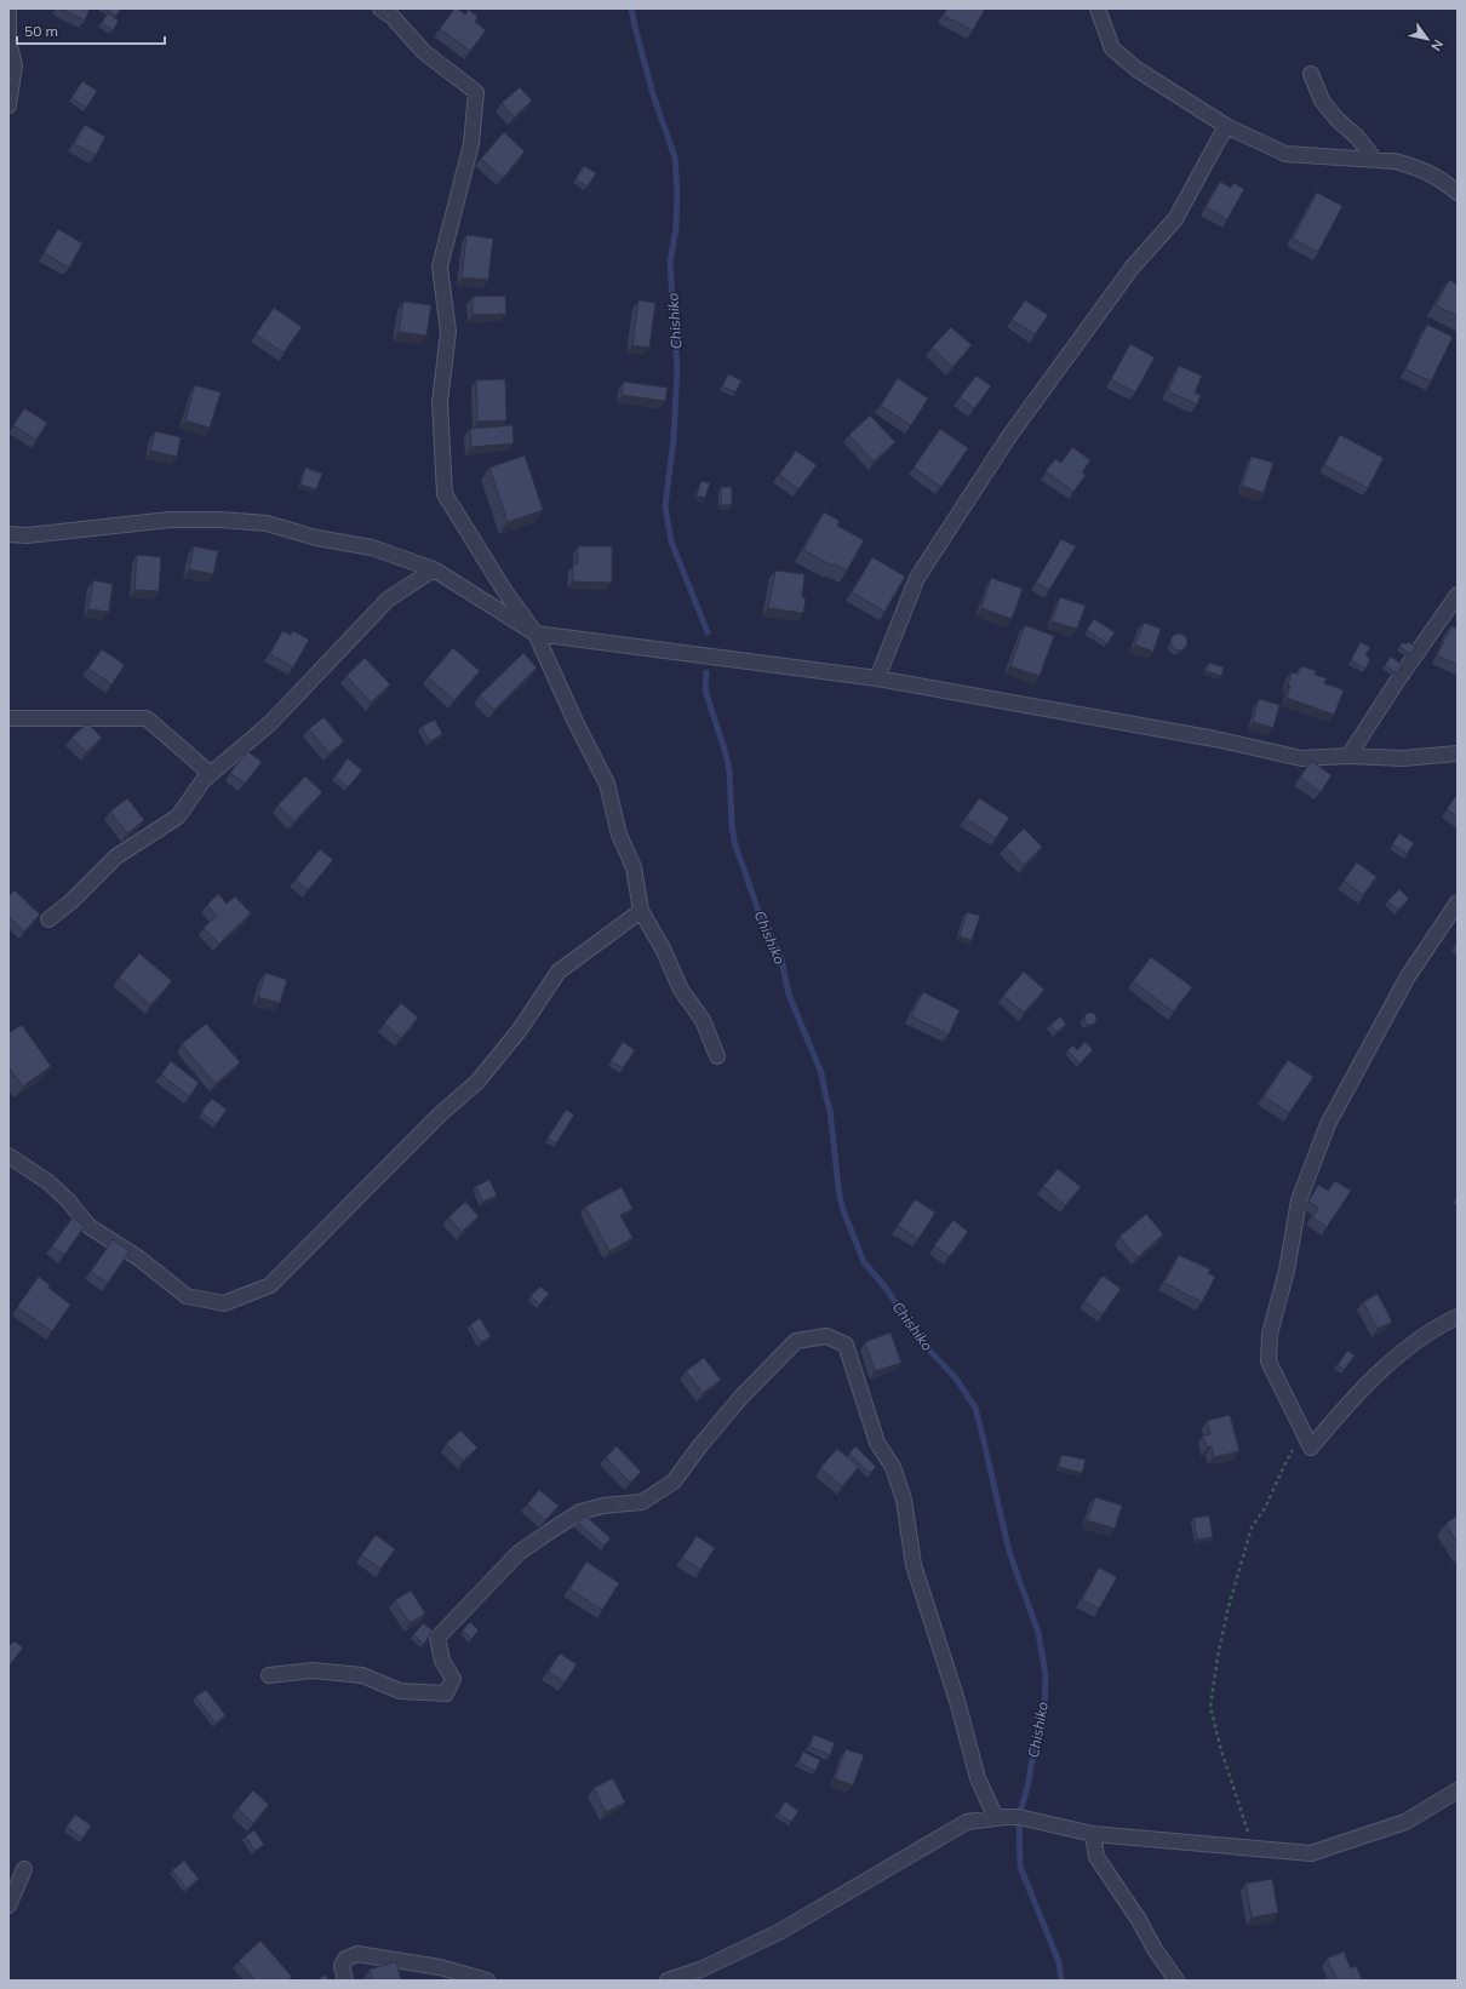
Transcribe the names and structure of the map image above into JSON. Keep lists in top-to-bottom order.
{
  "water": ["Chishiko"],
  "scale_bar": "50 m",
  "north": "bottom right"
}
